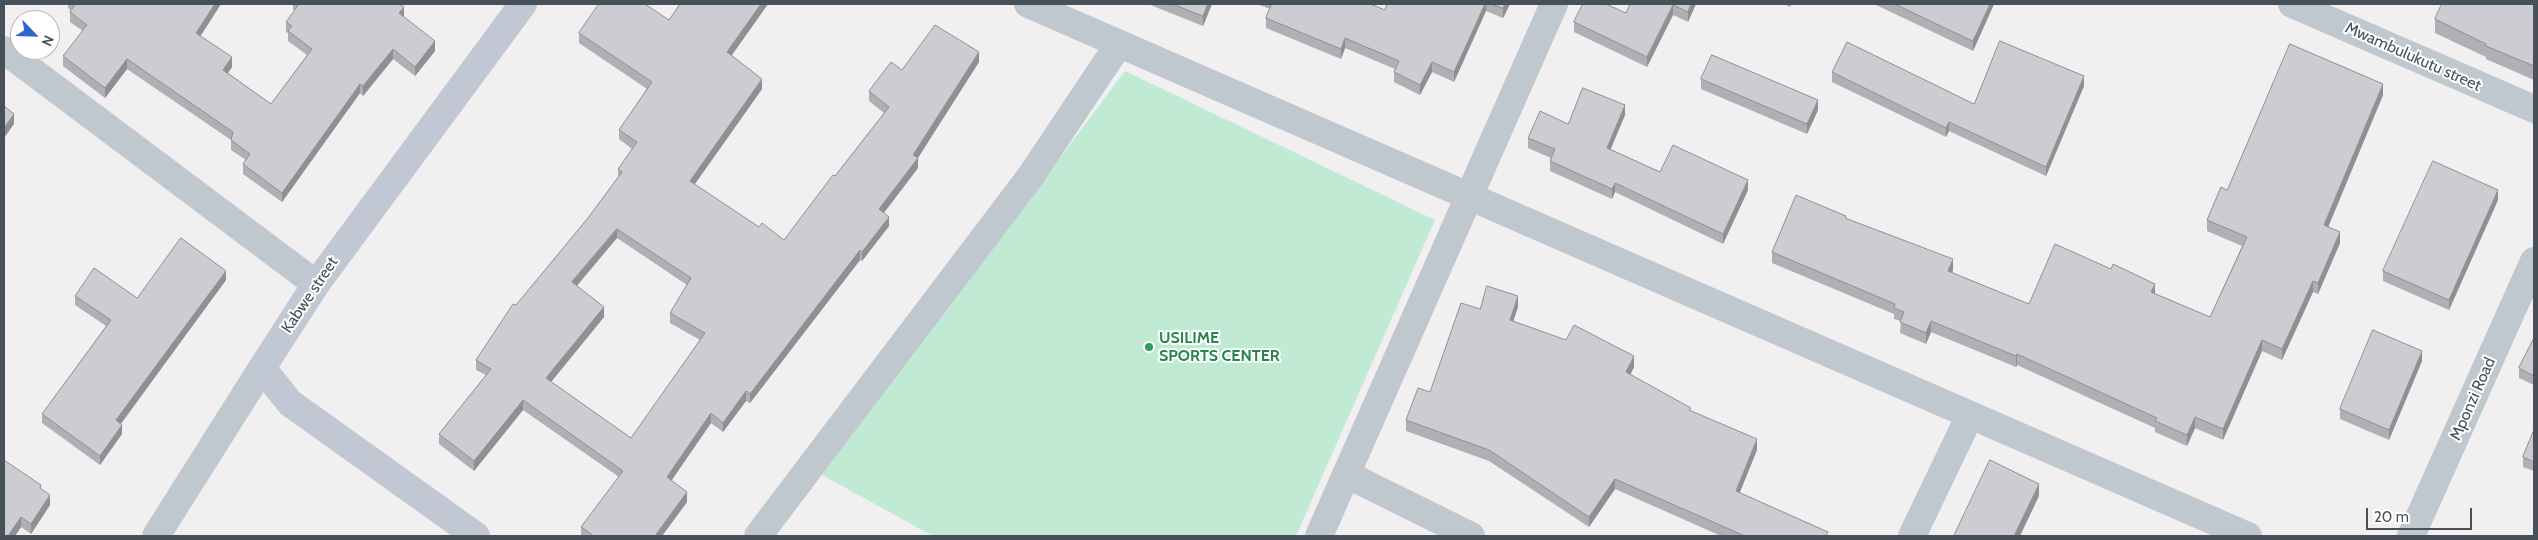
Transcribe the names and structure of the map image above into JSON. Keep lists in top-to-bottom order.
{
  "streets": {
    "main road": ["Kabwe street"],
    "street": ["Mwambulukutu street", "Mponzi Road"]
  },
  "places": ["USILIME SPORTS CENTER"],
  "scale_bar": "20 m",
  "north": "bottom right"
}
